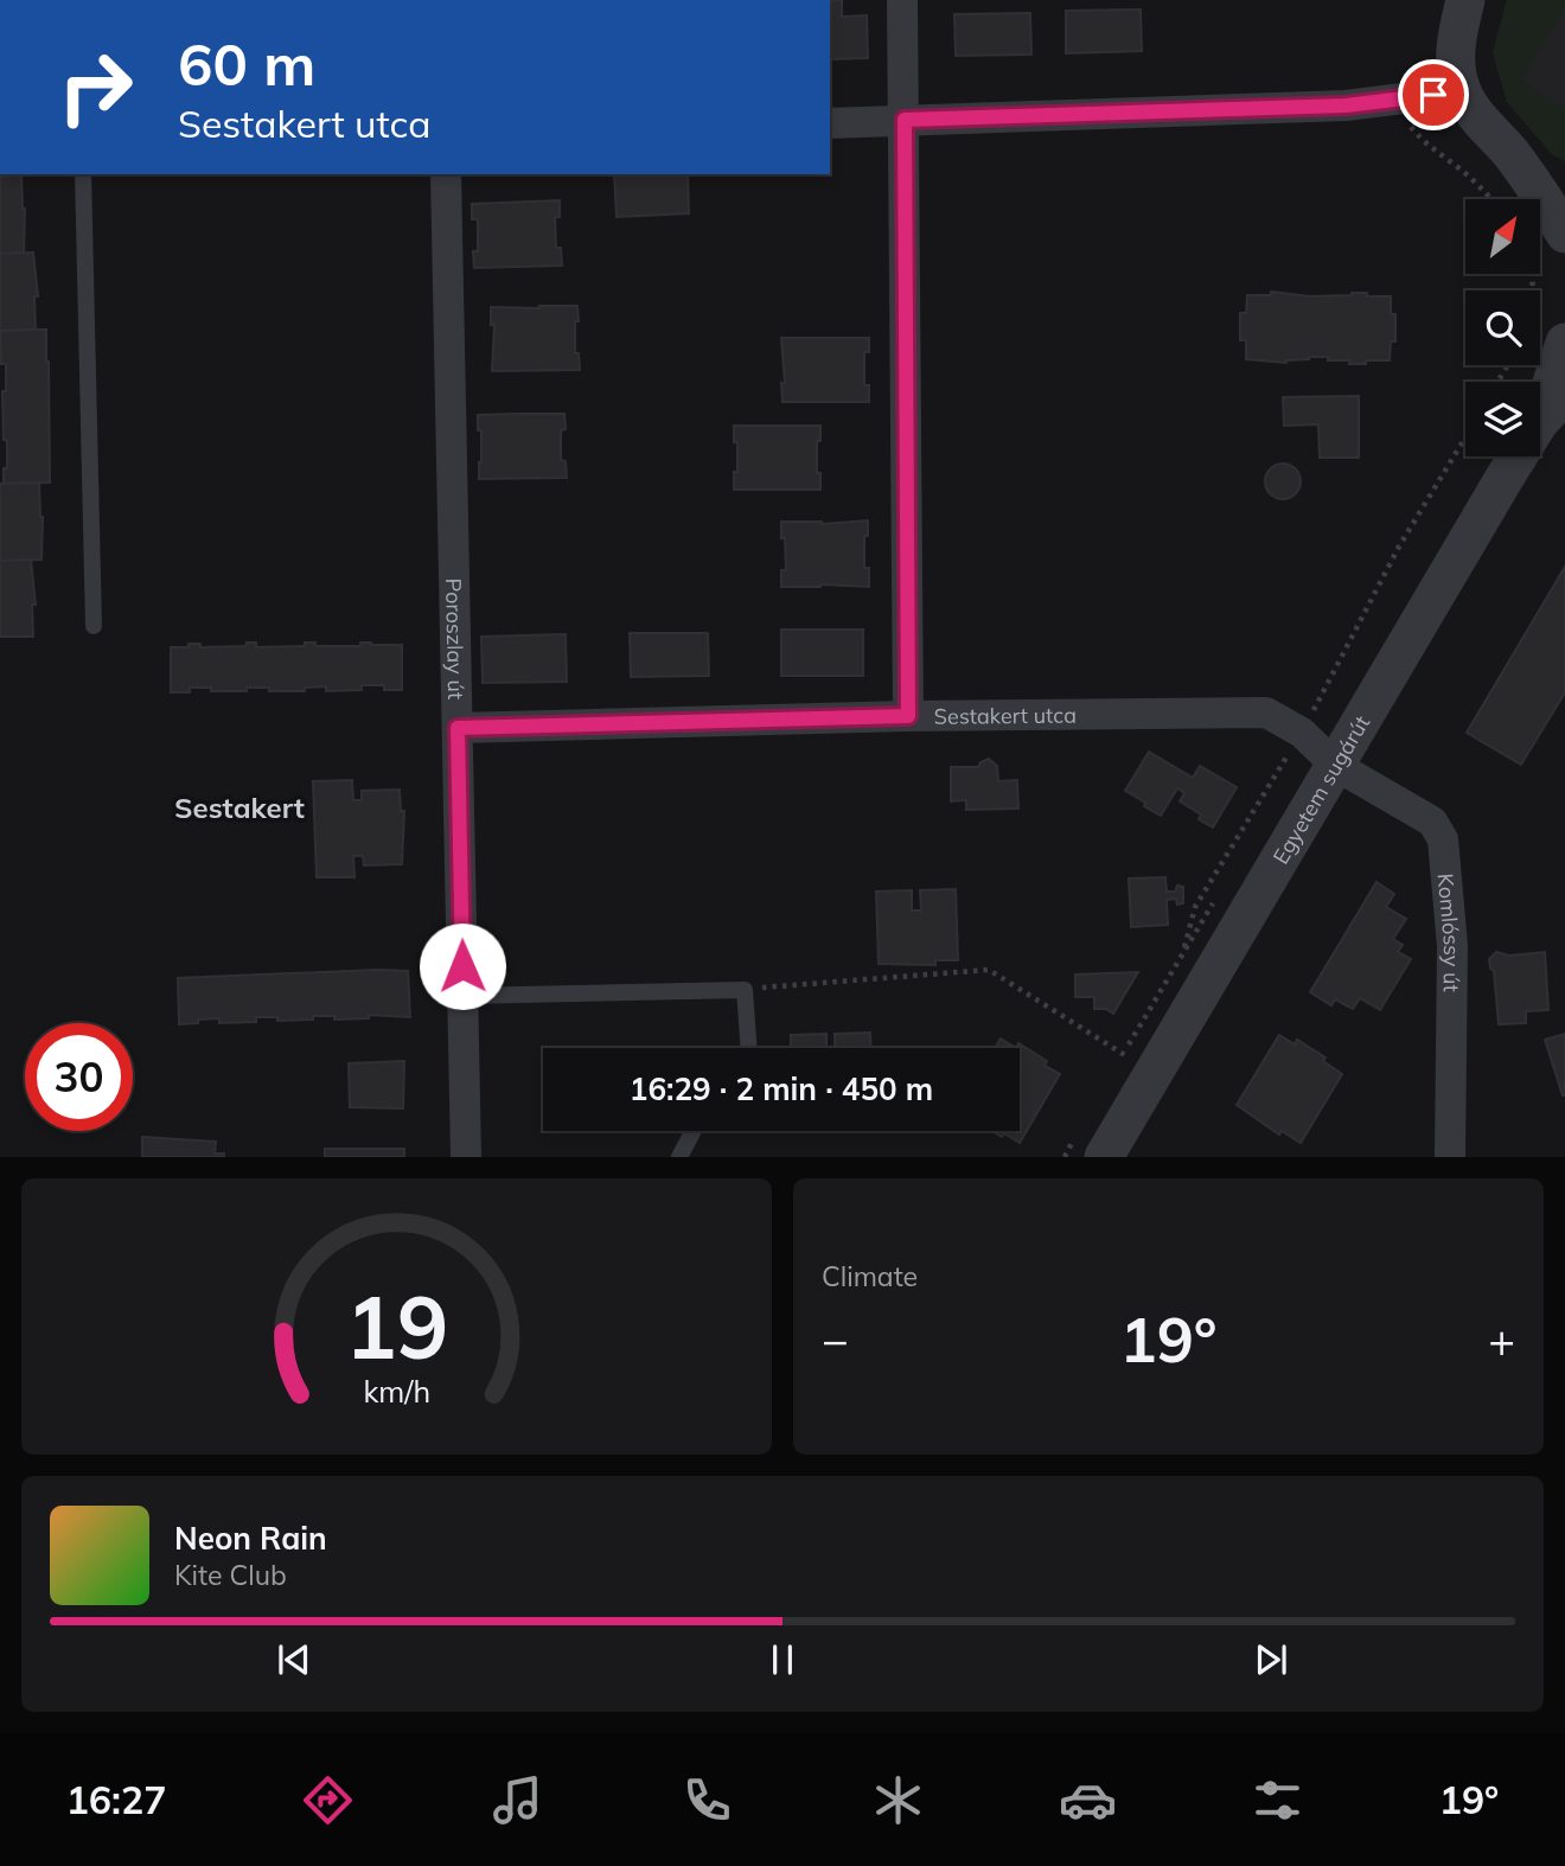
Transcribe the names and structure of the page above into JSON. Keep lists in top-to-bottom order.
{
  "streets": {
    "street": [
      "Poroszlay út",
      "Sestakert utca",
      "Egyetem sugárút",
      "Komlóssy út"
    ]
  },
  "crossings": [
    ["Poroszlay út", "Sestakert utca"],
    ["Sestakert utca", "Egyetem sugárút"],
    ["Sestakert utca", "Komlóssy út"],
    ["Egyetem sugárút", "Komlóssy út"]
  ],
  "districts": ["Sestakert"],
  "north": "top right",
  "page": {
    "turn": ["60 m", "Sestakert utca"],
    "limit": "30",
    "trip": "16:29 · 2 min · 450 m",
    "tile": "Climate",
    "heat": ["−", "19°", "+"],
    "song": ["Neon Rain", "Kite Club"],
    "tabs": ["16:27", "19°"],
    "gauge": ["19", "km/h"]
  }
}
